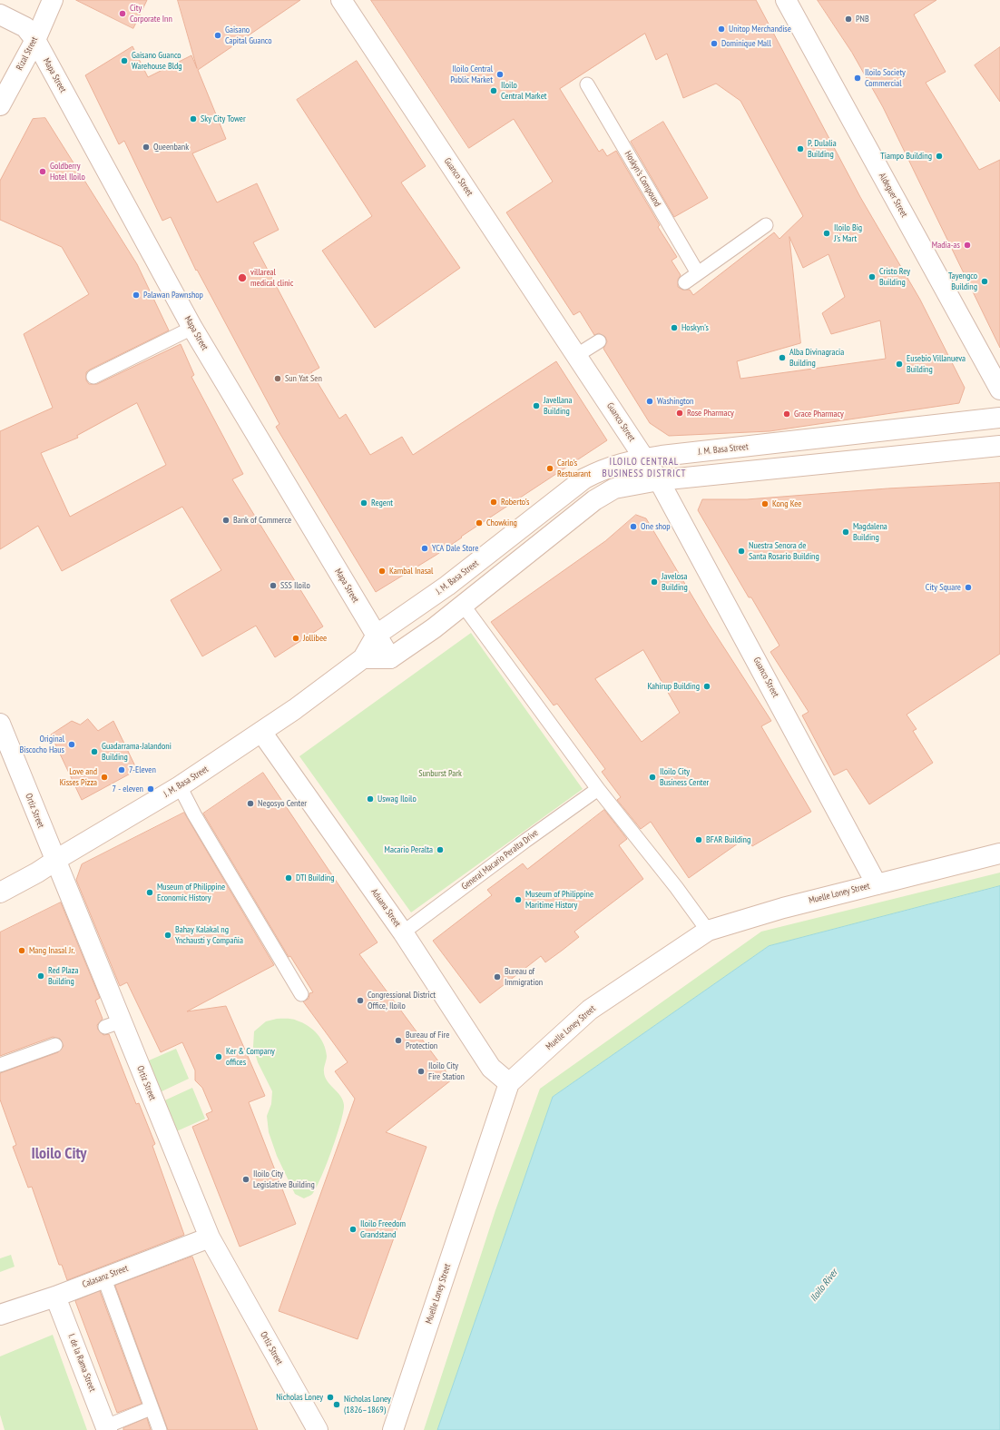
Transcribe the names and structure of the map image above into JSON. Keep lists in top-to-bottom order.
{
  "streets": {
    "street": [
      "Rizal Street",
      "Mapa Street",
      "Guanco Street",
      "Aldeguer Street",
      "J. M. Basa Street",
      "Ortiz Street",
      "Muelle Loney Street",
      "Aduana Street",
      "Calasanz Street",
      "I. de la Rama Street"
    ],
    "lane": ["Hoskyn's Compound", "General Macario Peralta Drive"]
  },
  "crossings": [
    ["Rizal Street", "Mapa Street"],
    ["Mapa Street", "J. M. Basa Street"],
    ["Guanco Street", "J. M. Basa Street"],
    ["Guanco Street", "Muelle Loney Street"],
    ["J. M. Basa Street", "Ortiz Street"],
    ["J. M. Basa Street", "Aduana Street"],
    ["Ortiz Street", "Calasanz Street"],
    ["General Macario Peralta Drive", "Aduana Street"],
    ["Muelle Loney Street", "Aduana Street"],
    ["Calasanz Street", "I. de la Rama Street"]
  ],
  "districts": ["ILOILO CENTRAL BUSINESS DISTRICT", "Iloilo City"],
  "water": ["Iloilo River"],
  "parks": ["Sunburst Park"],
  "places": [
    "City Corporate Inn",
    "PNB",
    "Unitop Merchandise",
    "Gaisano Capital Guanco",
    "Dominique Mall",
    "Gaisano Guanco Warehouse Bldg",
    "Iloilo Central Public Market",
    "Iloilo Society Commercial",
    "Iloilo Central Market",
    "Sky City Tower",
    "Queenbank",
    "P. Dulalia Building",
    "Tiampo Building",
    "Goldberry Hotel Iloilo",
    "Iloilo Big J's Mart",
    "Madia-as",
    "Cristo Rey Building",
    "villareal medical clinic",
    "Tayengco Building",
    "Palawan Pawnshop",
    "Hoskyn's",
    "Alba Divinagracia Building",
    "Eusebio Villanueva Building",
    "Sun Yat Sen",
    "Washington",
    "Javellana Building",
    "Rose Pharmacy",
    "Grace Pharmacy",
    "Carlo's Restuarant",
    "Roberto's",
    "Regent",
    "Kong Kee",
    "Bank of Commerce",
    "Chowking",
    "One shop",
    "Magdalena Building",
    "YCA Dale Store",
    "Nuestra Senora de Santa Rosario Building",
    "Kambal Inasal",
    "Javelosa Building",
    "SSS Iloilo",
    "City Square",
    "Jollibee",
    "Kahirup Building",
    "Original Biscocho Haus",
    "Guadarrama-Jalandoni Building",
    "7-Eleven",
    "Love and Kisses Pizza",
    "Iloilo City Business Center",
    "7 - eleven",
    "Uswag Iloilo",
    "Negosyo Center",
    "BFAR Building",
    "Macario Peralta",
    "DTI Building",
    "Museum of Philippine Economic History",
    "Museum of Philippine Maritime History",
    "Bahay Kalakal ng Ynchausti y Compañia",
    "Mang Inasal Jr.",
    "Red Plaza Building",
    "Bureau of Immigration",
    "Congressional District Office, Iloilo",
    "Bureau of Fire Protection",
    "Ker & Company offices",
    "Iloilo City Fire Station",
    "Iloilo City Legislative Building",
    "Iloilo Freedom Grandstand",
    "Nicholas Loney",
    "Nicholas Loney (1826–1869)"
  ]
}
